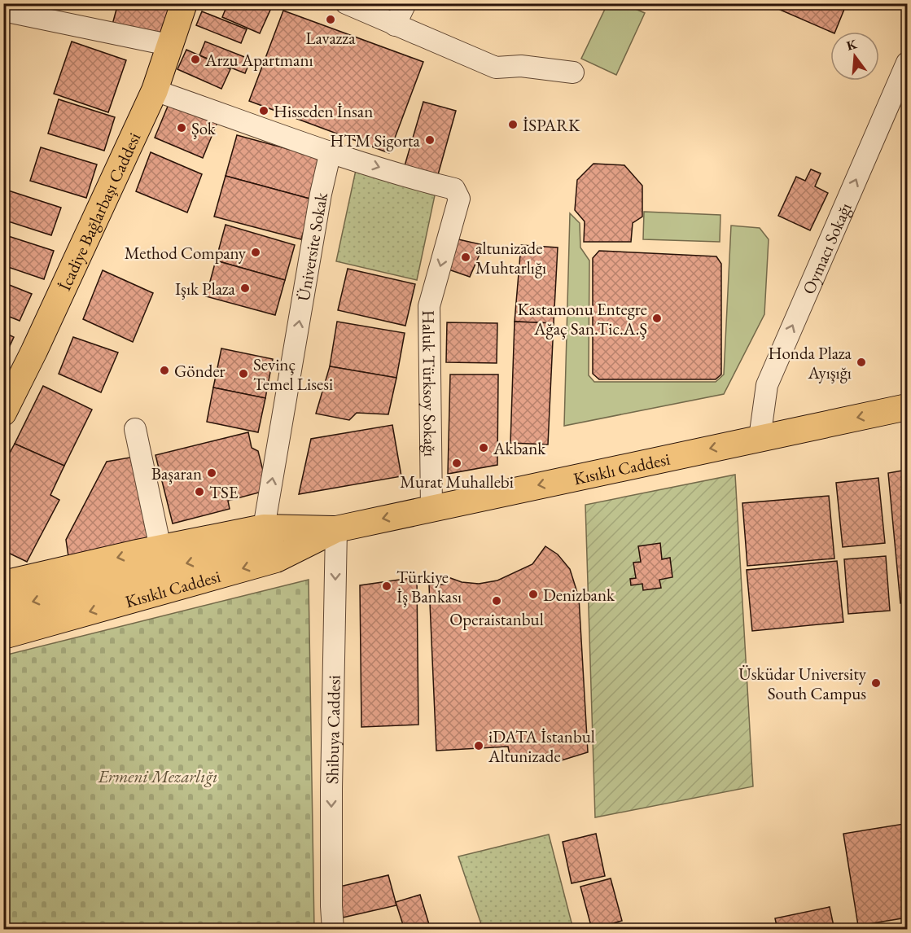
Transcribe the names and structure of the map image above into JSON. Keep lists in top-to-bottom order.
{
  "streets": {
    "main road": ["İcadiye Bağlarbaşı Caddesi", "Kısıklı Caddesi"],
    "street": [
      "Üniversite Sokak",
      "Oymacı Sokağı",
      "Haluk Türksoy Sokağı",
      "Shibuya Caddesi"
    ]
  },
  "crossings": [
    ["Üniversite Sokak", "Haluk Türksoy Sokağı"],
    ["Üniversite Sokak", "Kısıklı Caddesi"],
    ["Oymacı Sokağı", "Kısıklı Caddesi"],
    ["Haluk Türksoy Sokağı", "Kısıklı Caddesi"],
    ["Kısıklı Caddesi", "Shibuya Caddesi"]
  ],
  "one_way": [
    "Üniversite Sokak",
    "Oymacı Sokağı",
    "Haluk Türksoy Sokağı",
    "Shibuya Caddesi"
  ],
  "parks": ["Ermeni Mezarlığı"],
  "places": [
    "Lavazza",
    "Arzu Apartmanı",
    "Hisseden İnsan",
    "İSPARK",
    "Şok",
    "HTM Sigorta",
    "Method Company",
    "altunizade Muhtarlığı",
    "Işık Plaza",
    "Kastamonu Entegre Ağaç San.Tic.A.Ş",
    "Honda Plaza Ayışığı",
    "Gönder",
    "Sevinç Temel Lisesi",
    "Akbank",
    "Murat Muhallebi",
    "Başaran",
    "TSE",
    "Türkiye İş Bankası",
    "Denizbank",
    "Operaistanbul",
    "Üsküdar University South Campus",
    "iDATA İstanbul Altunizade"
  ],
  "north": "top"
}
